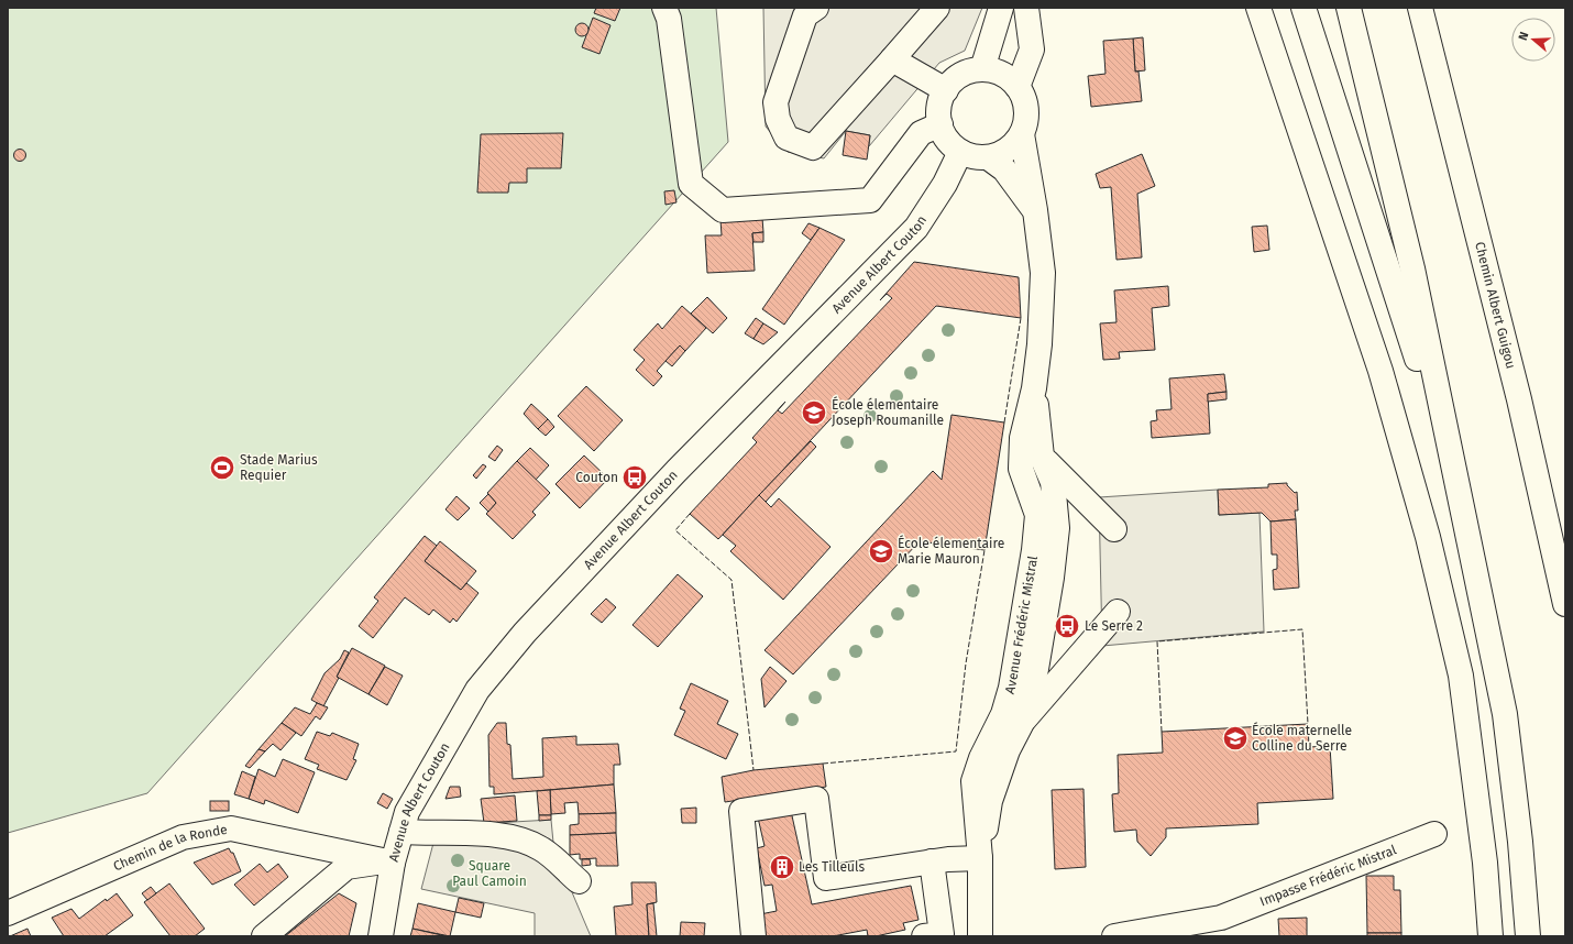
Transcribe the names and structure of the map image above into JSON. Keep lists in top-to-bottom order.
{
  "streets": {
    "main road": [
      "Avenue Albert Couton",
      "Chemin Albert Guigou",
      "Avenue Frédéric Mistral",
      "Chemin de la Ronde",
      "Impasse Frédéric Mistral"
    ]
  },
  "crossings": [
    ["Avenue Albert Couton", "Avenue Frédéric Mistral"],
    ["Avenue Albert Couton", "Chemin de la Ronde"]
  ],
  "parks": ["Square Paul Camoin"],
  "places": {
    "school or university": ["École élementaire Joseph Roumanille", "École élementaire Marie Mauron", "École maternelle Colline du Serre"],
    "sports": ["Stade Marius Requier"],
    "bus stop": ["Couton", "Le Serre 2"],
    "building": ["Les Tilleuls"]
  },
  "north": "left"
}
